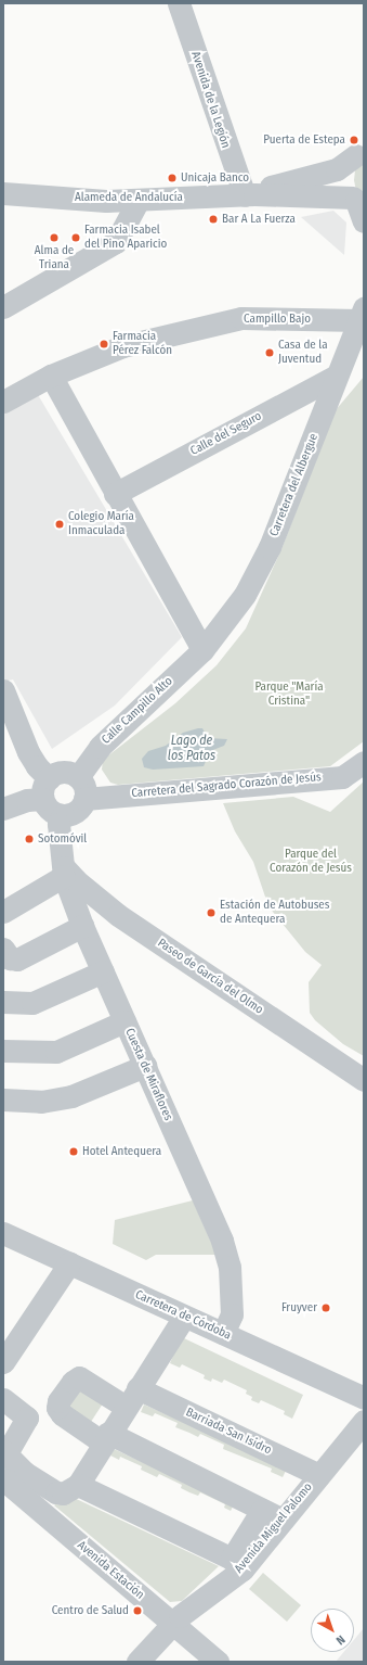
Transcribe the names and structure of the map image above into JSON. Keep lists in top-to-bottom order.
{
  "streets": {
    "street": [
      "Avenida de la Legión",
      "Alameda de Andalucía",
      "Campillo Bajo",
      "Calle del Seguro",
      "Carretera del Albergue",
      "Calle Campillo Alto",
      "Carretera del Sagrado Corazón de Jesús",
      "Paseo de García del Olmo",
      "Cuesta de Miraflores",
      "Carretera de Córdoba",
      "Barriada San Isidro",
      "Avenida Miguel Palomo",
      "Avenida Estación"
    ]
  },
  "crossings": [
    ["Avenida de la Legión", "Alameda de Andalucía"],
    ["Campillo Bajo", "Carretera del Albergue"],
    ["Calle del Seguro", "Carretera del Albergue"],
    ["Carretera del Albergue", "Calle Campillo Alto"],
    ["Calle Campillo Alto", "Carretera del Sagrado Corazón de Jesús"],
    ["Calle Campillo Alto", "Cuesta de Miraflores"],
    ["Carretera del Sagrado Corazón de Jesús", "Cuesta de Miraflores"],
    ["Paseo de García del Olmo", "Cuesta de Miraflores"],
    ["Cuesta de Miraflores", "Carretera de Córdoba"],
    ["Barriada San Isidro", "Avenida Miguel Palomo"],
    ["Avenida Miguel Palomo", "Avenida Estación"]
  ],
  "water": ["Lago de los Patos"],
  "parks": ["Parque \"María Cristina\"", "Parque del Corazón de Jesús"],
  "places": [
    "Puerta de Estepa",
    "Unicaja Banco",
    "Bar A La Fuerza",
    "Alma de Triana",
    "Farmacia Isabel del Pino Aparicio",
    "Farmacia Pérez Falcón",
    "Casa de la Juventud",
    "Colegio María Inmaculada",
    "Sotomóvil",
    "Estación de Autobuses de Antequera",
    "Hotel Antequera",
    "Fruyver",
    "Centro de Salud"
  ],
  "north": "bottom right"
}
